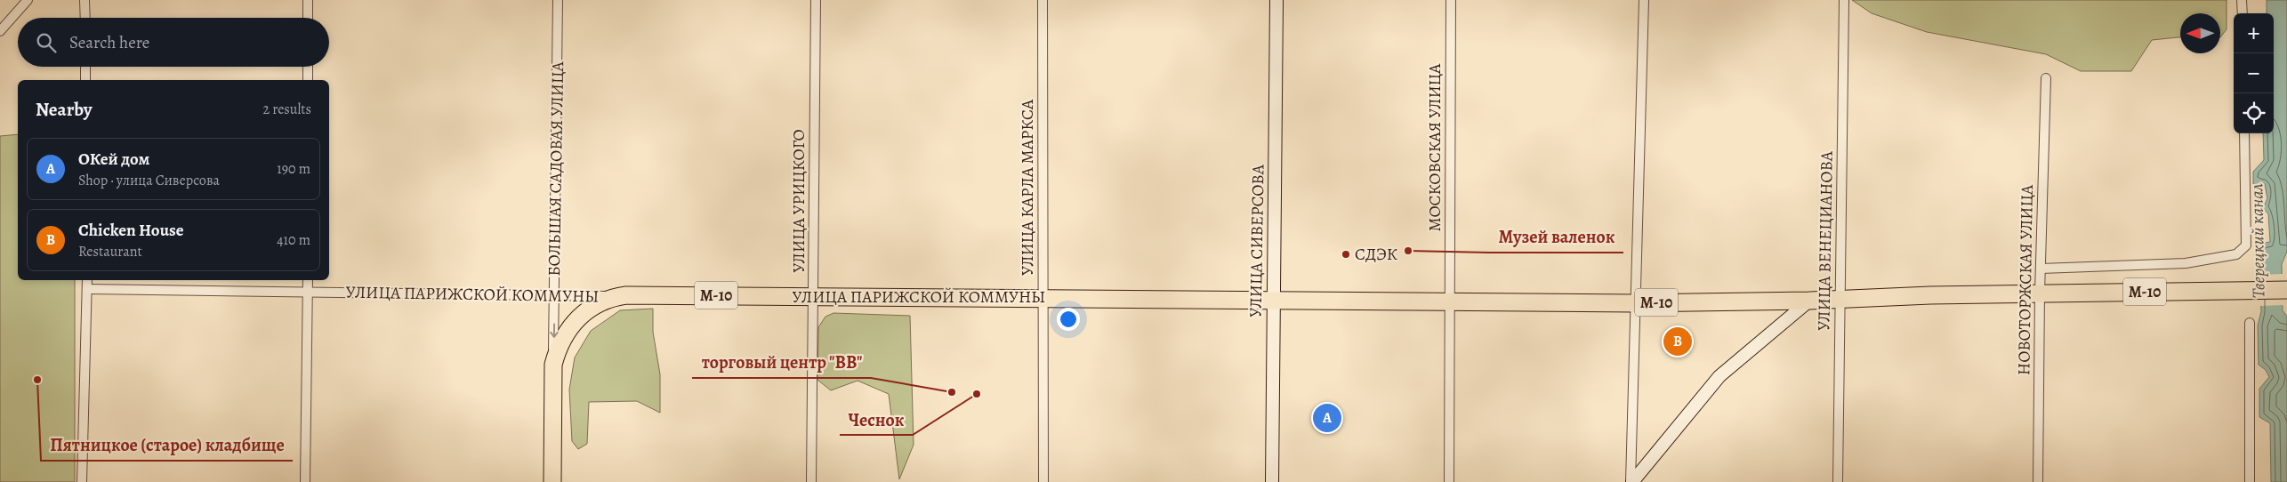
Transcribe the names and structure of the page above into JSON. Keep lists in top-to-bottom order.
{
  "streets": {
    "highway": ["БОЛЬШАЯ САДОВАЯ УЛИЦА", "М-10", "УЛИЦА ПАРИЖСКОЙ КОММУНЫ"],
    "street": [
      "МОСКОВСКАЯ УЛИЦА",
      "УЛИЦА КАРЛА МАРКСА",
      "УЛИЦА УРИЦКОГО",
      "УЛИЦА СИВЕРСОВА",
      "УЛИЦА ВЕНЕЦИАНОВА",
      "НОВОТОРЖСКАЯ УЛИЦА"
    ]
  },
  "crossings": [
    ["МОСКОВСКАЯ УЛИЦА", "М-10"],
    ["БОЛЬШАЯ САДОВАЯ УЛИЦА", "УЛИЦА ПАРИЖСКОЙ КОММУНЫ"],
    ["УЛИЦА КАРЛА МАРКСА", "УЛИЦА ПАРИЖСКОЙ КОММУНЫ"],
    ["УЛИЦА УРИЦКОГО", "УЛИЦА ПАРИЖСКОЙ КОММУНЫ"],
    ["УЛИЦА СИВЕРСОВА", "М-10"],
    ["УЛИЦА СИВЕРСОВА", "УЛИЦА ПАРИЖСКОЙ КОММУНЫ"],
    ["УЛИЦА ВЕНЕЦИАНОВА", "М-10"],
    ["НОВОТОРЖСКАЯ УЛИЦА", "М-10"],
    ["М-10", "УЛИЦА ПАРИЖСКОЙ КОММУНЫ"]
  ],
  "water": ["Тверецкий канал"],
  "places": [
    "Музей валенок",
    "СДЭК",
    "Пятницкое (старое) кладбище",
    "торговый центр \"ВВ\"",
    "Чеснок"
  ],
  "north": "left",
  "page": {
    "map_buttons": ["+", "−"],
    "search": "Search here",
    "heading": ["Nearby", "2 results"],
    "list": [
      {
        "mark": "A",
        "name": "ОКей дом",
        "note": "Shop · улица Сиверсова",
        "value": "190 m"
      },
      {
        "mark": "B",
        "name": "Chicken House",
        "note": "Restaurant",
        "value": "410 m"
      }
    ],
    "pins": ["B", "A"]
  }
}
